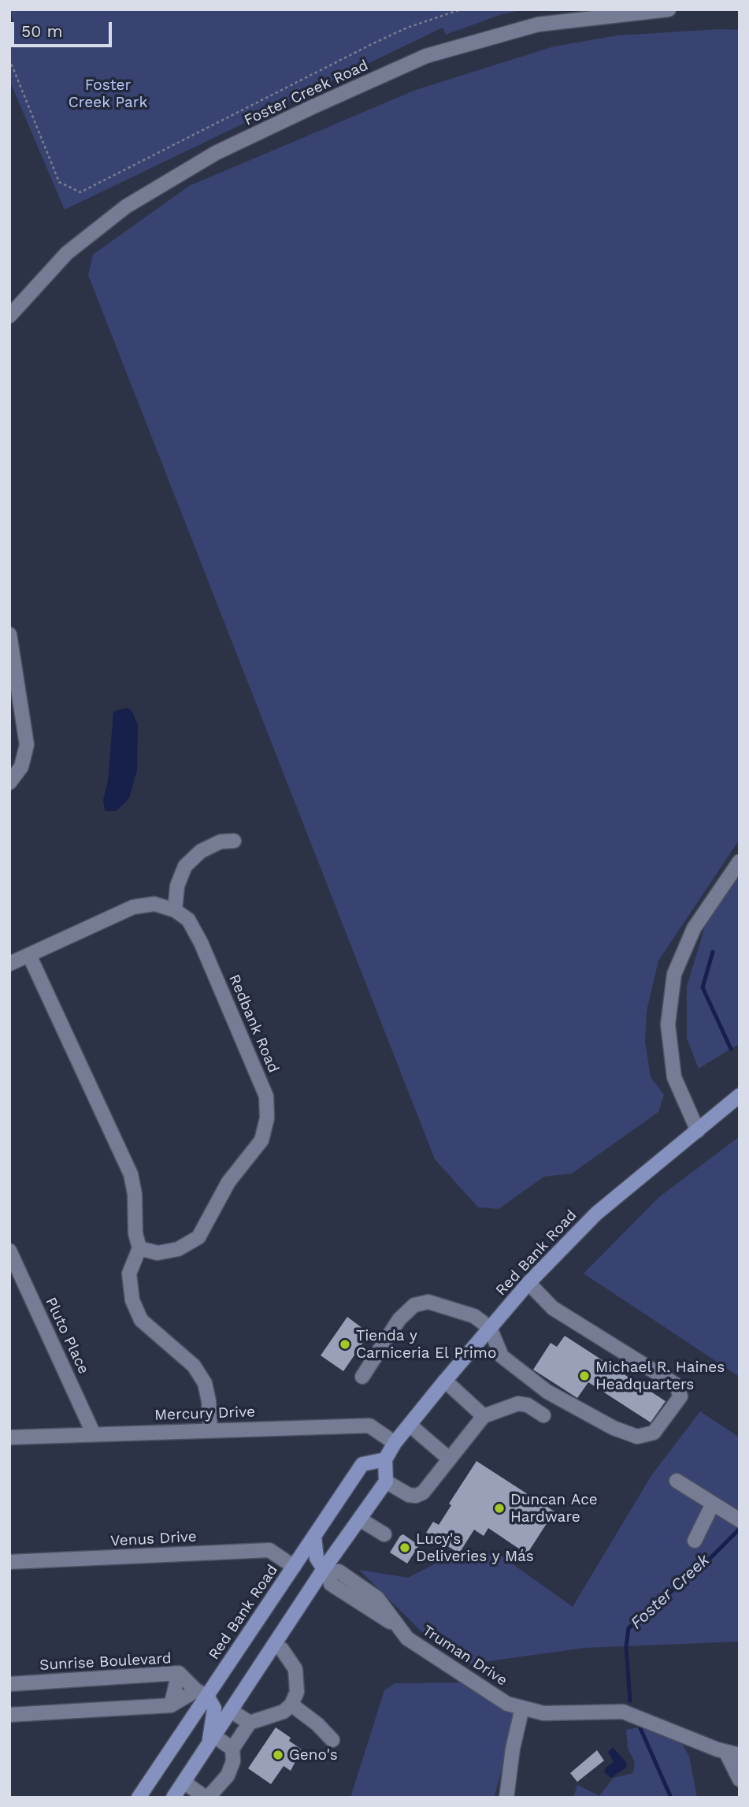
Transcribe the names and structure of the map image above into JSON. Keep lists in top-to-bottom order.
{
  "streets": {
    "main road": ["Red Bank Road"],
    "street": [
      "Foster Creek Road",
      "Redbank Road",
      "Pluto Place",
      "Mercury Drive",
      "Venus Drive",
      "Truman Drive",
      "Sunrise Boulevard"
    ]
  },
  "crossings": [
    ["Red Bank Road", "Mercury Drive"],
    ["Red Bank Road", "Venus Drive"],
    ["Red Bank Road", "Sunrise Boulevard"],
    ["Pluto Place", "Mercury Drive"]
  ],
  "water": ["Foster Creek"],
  "parks": ["Foster Creek Park"],
  "places": [
    "Tienda y Carniceria El Primo",
    "Michael R. Haines Headquarters",
    "Duncan Ace Hardware",
    "Lucy's Deliveries y Más",
    "Geno's"
  ],
  "scale_bar": "50 m"
}
